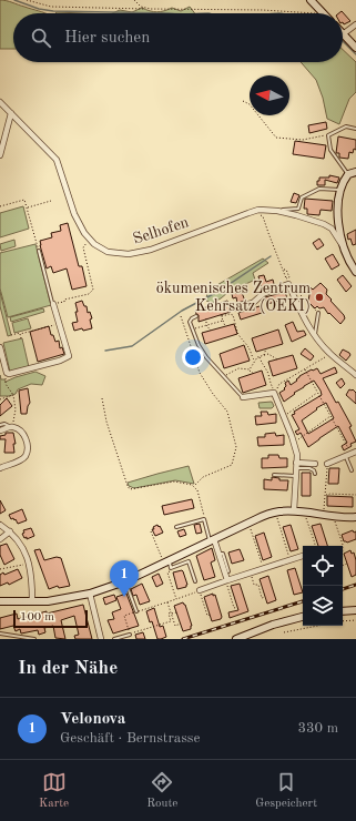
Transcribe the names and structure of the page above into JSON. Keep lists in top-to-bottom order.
{
  "streets": {
    "street": ["Selhofen"]
  },
  "places": ["ökumenisches Zentrum Kehrsatz (OEKI)"],
  "scale_bar": "100 m",
  "north": "left",
  "page": {
    "search": "Hier suchen",
    "pins": "1",
    "scale": "100 m",
    "heading": "In der Nähe",
    "list": [
      {
        "mark": "1",
        "name": "Velonova",
        "note": "Geschäft · Bernstrasse",
        "value": "330 m"
      }
    ],
    "nav": ["Karte", "Route", "Gespeichert"]
  }
}
